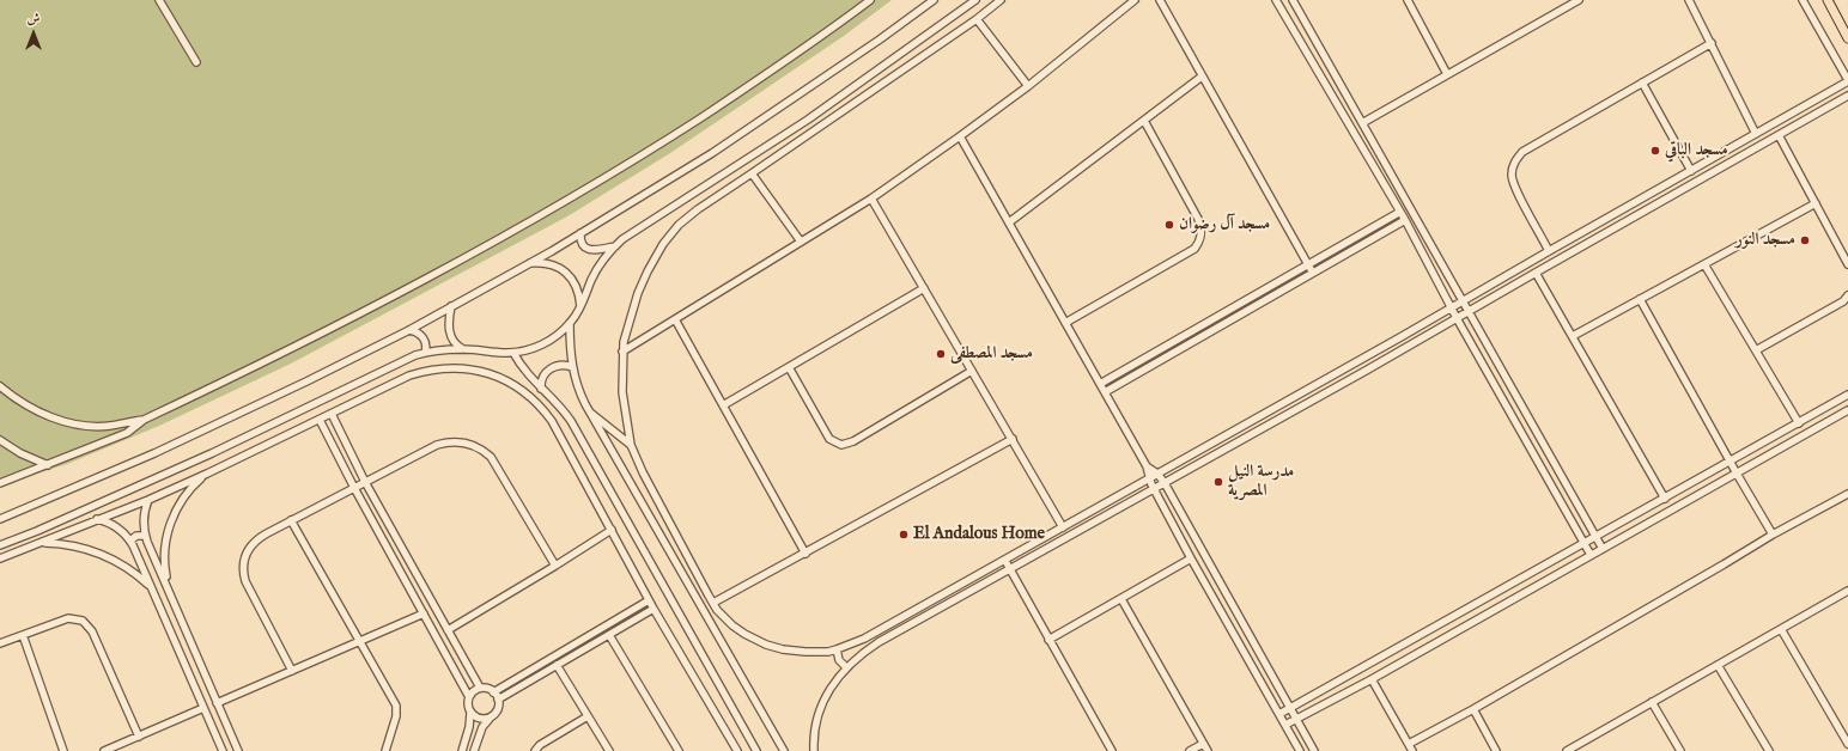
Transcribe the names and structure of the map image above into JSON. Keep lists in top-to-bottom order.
{
  "places": [
    "مسجد الباقي",
    "مسجد آل رضوان",
    "مسجد النور",
    "مسجد المصطفى",
    "مدرسة النيل المصرية",
    "El Andalous Home"
  ],
  "north": "top"
}
